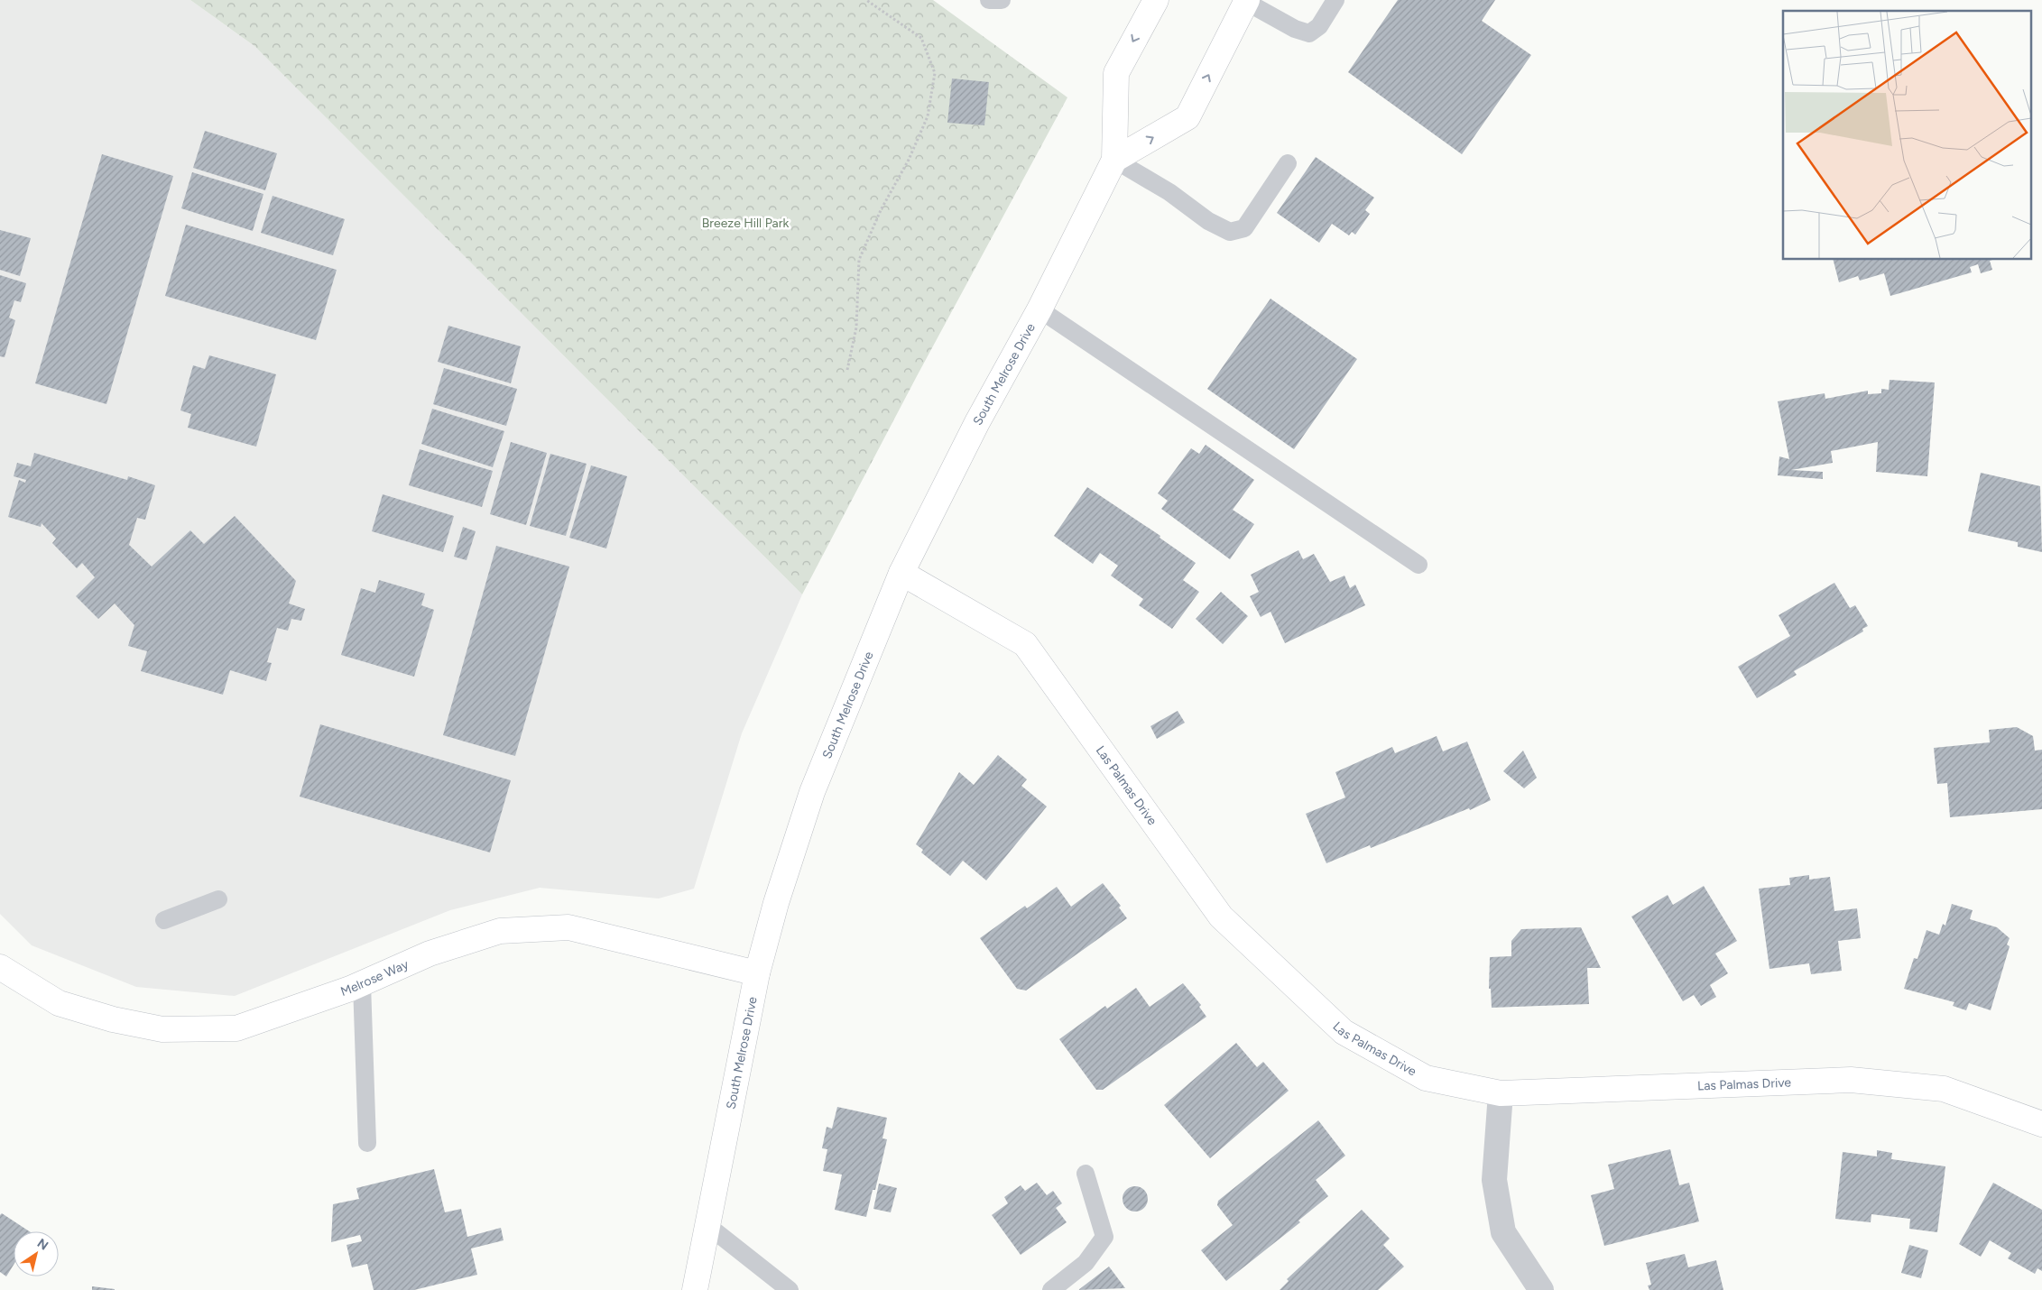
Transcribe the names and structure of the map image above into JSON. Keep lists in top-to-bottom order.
{
  "streets": {
    "street": ["South Melrose Drive", "Las Palmas Drive", "Melrose Way"]
  },
  "crossings": [
    ["South Melrose Drive", "Las Palmas Drive"],
    ["South Melrose Drive", "Melrose Way"]
  ],
  "parks": ["Breeze Hill Park"],
  "north": "top right"
}
